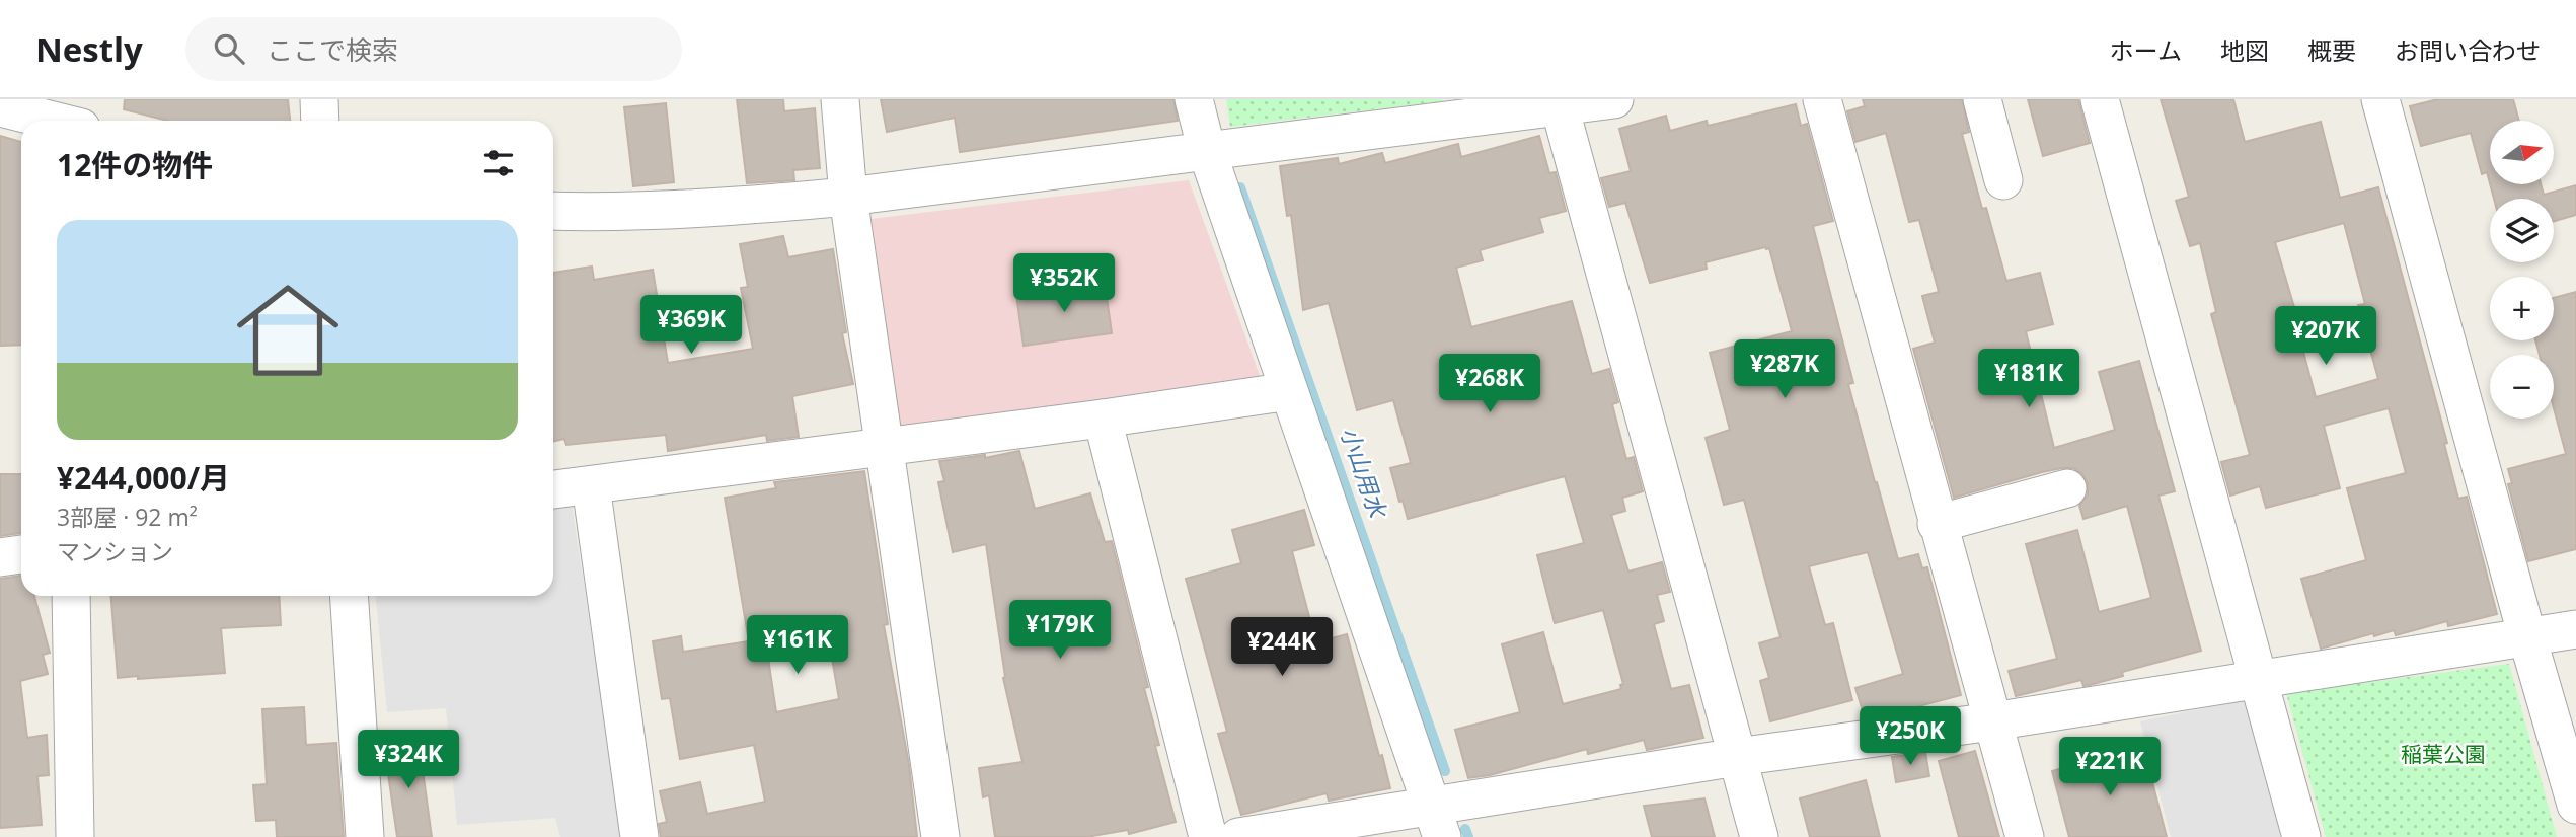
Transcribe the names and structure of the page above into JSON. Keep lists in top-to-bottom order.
{
  "water": ["小山用水"],
  "parks": ["稲葉公園"],
  "north": "right",
  "page": {
    "header": "Nestly",
    "search": "ここで検索",
    "nav": [
      "ホーム",
      "地図",
      "概要",
      "お問い合わせ"
    ],
    "map_buttons": ["+", "−"],
    "heading": "12件の物件",
    "list": [
      {
        "name": "¥244,000/月",
        "note": "3部屋 · 92 m² · マンション"
      }
    ],
    "price": [
      "¥352K",
      "¥369K",
      "¥207K",
      "¥287K",
      "¥181K",
      "¥268K",
      "¥179K",
      "¥161K",
      "¥244K",
      "¥250K",
      "¥324K",
      "¥221K"
    ]
  }
}
